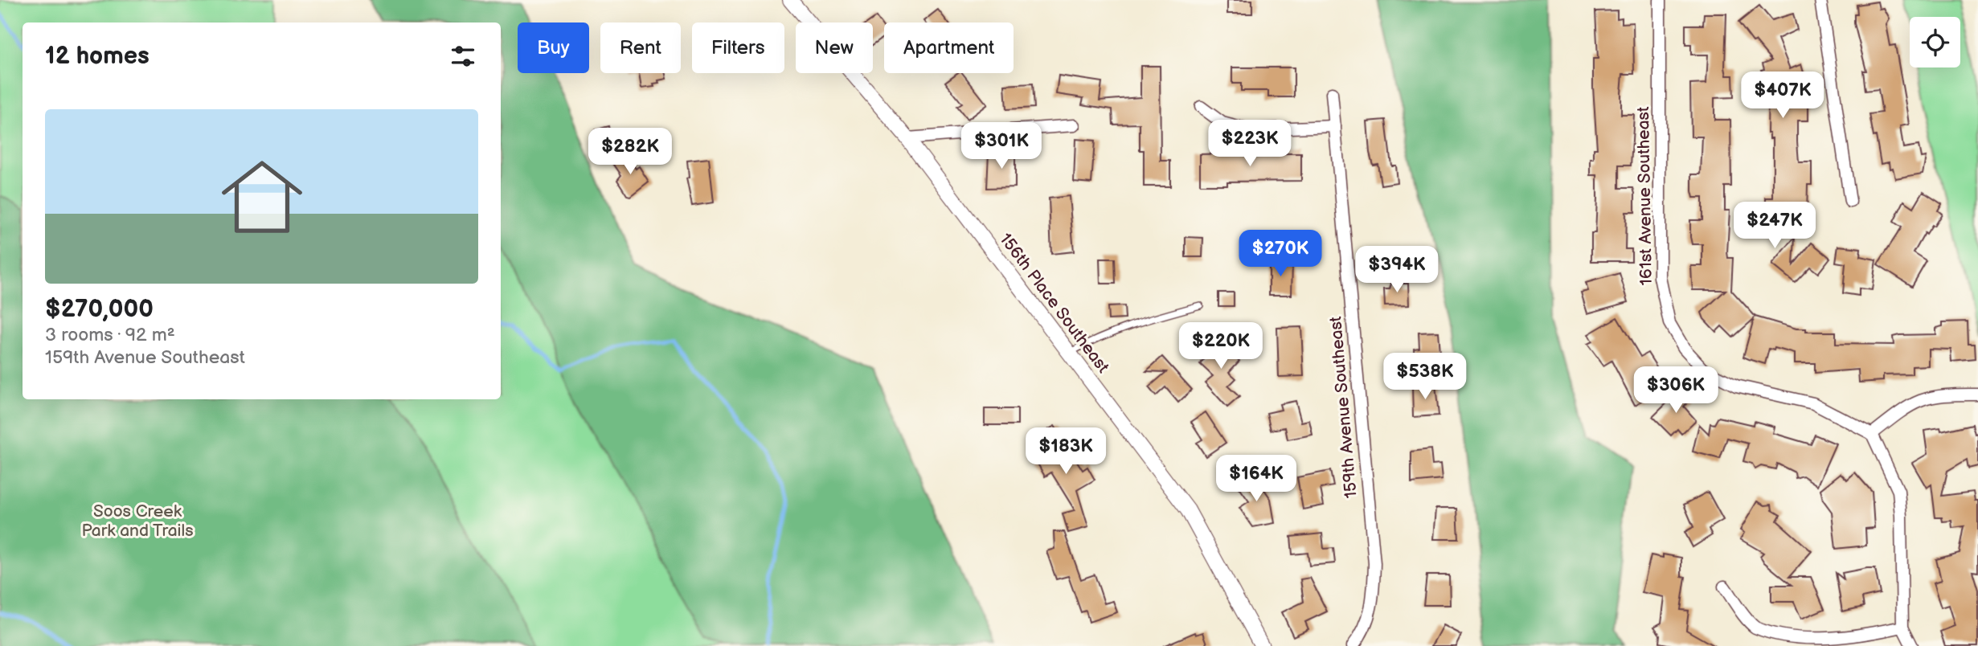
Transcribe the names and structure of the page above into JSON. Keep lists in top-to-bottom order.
{
  "streets": {
    "street": ["161st Avenue Southeast", "156th Place Southeast", "159th Avenue Southeast"]
  },
  "parks": ["Soos Creek Park and Trails"],
  "page": {
    "chip": [
      "Buy",
      "Rent",
      "Filters",
      "New",
      "Apartment"
    ],
    "heading": "12 homes",
    "price": [
      "$407K",
      "$223K",
      "$301K",
      "$282K",
      "$247K",
      "$270K",
      "$394K",
      "$220K",
      "$538K",
      "$306K",
      "$183K",
      "$164K"
    ],
    "list": [
      {
        "name": "$270,000",
        "note": "3 rooms · 92 m² · 159th Avenue Southeast"
      }
    ]
  }
}
